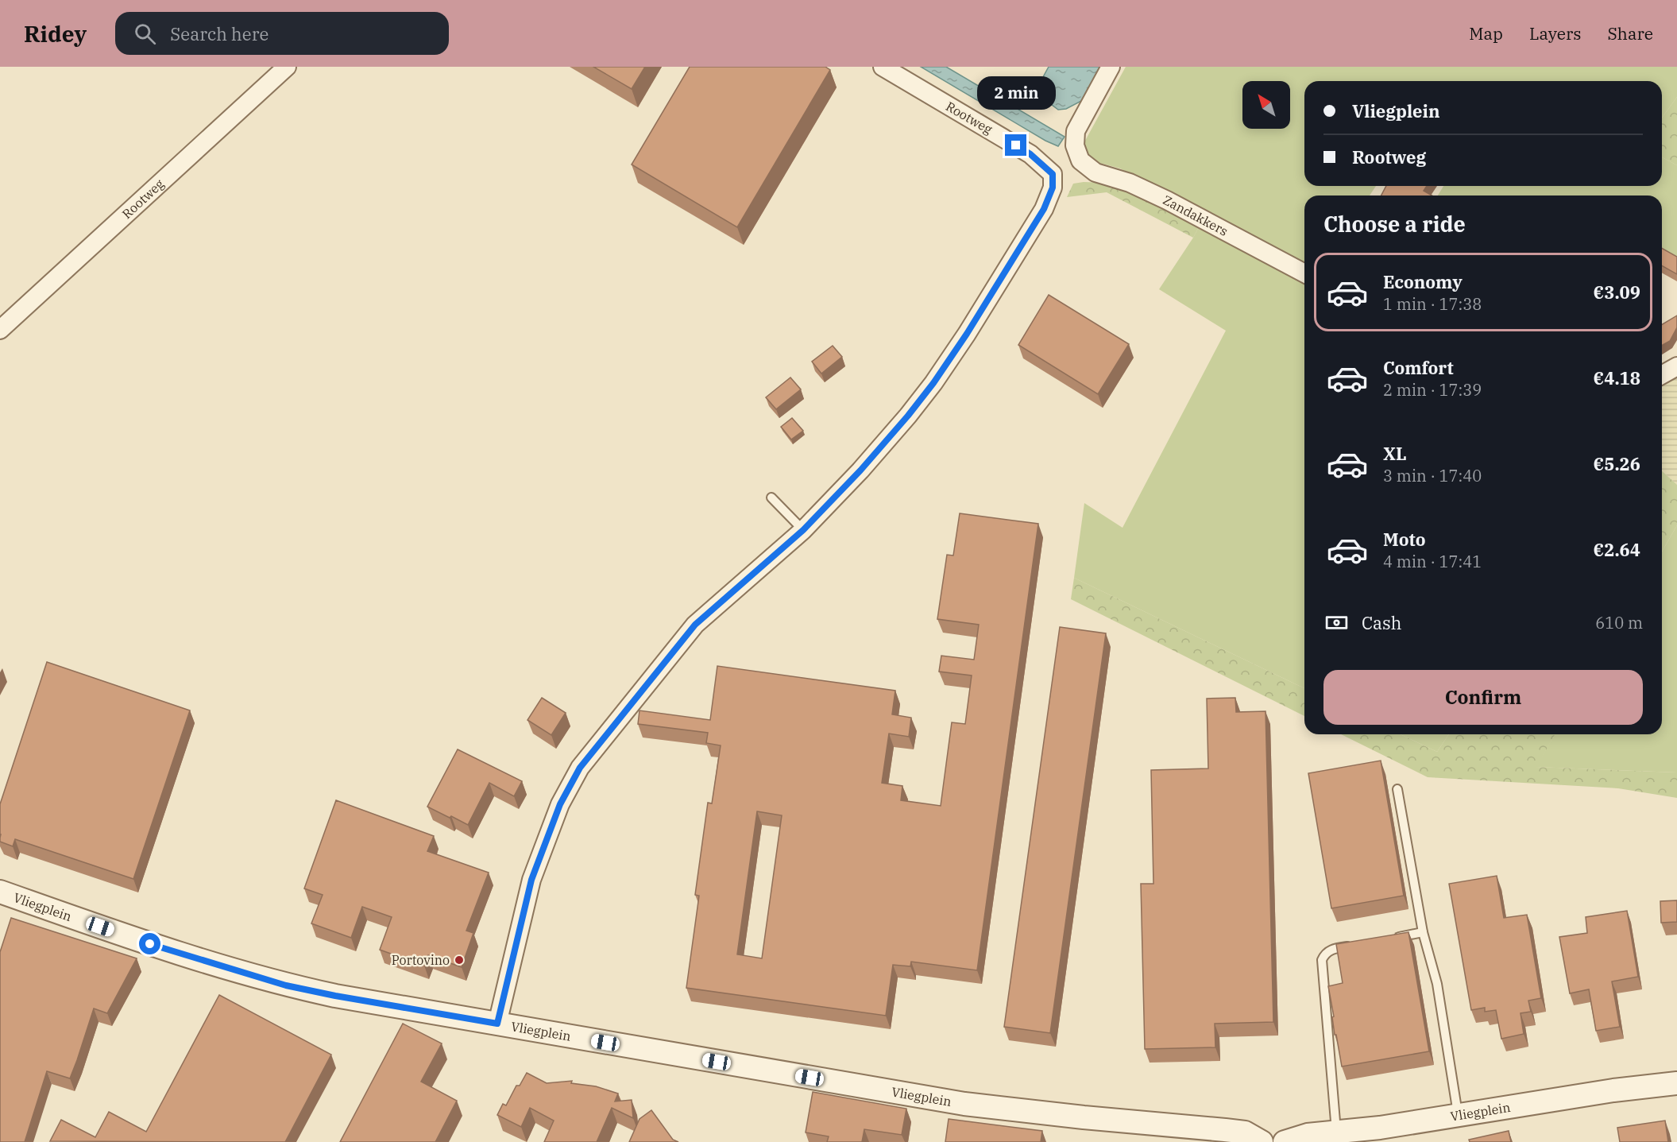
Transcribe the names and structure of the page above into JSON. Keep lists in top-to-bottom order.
{
  "streets": {
    "street": ["Rootweg", "Zandakkers", "Vliegplein"]
  },
  "places": ["Portovino"],
  "north": "top left",
  "page": {
    "header": "Ridey",
    "search": "Search here",
    "nav": ["Map", "Layers", "Share"],
    "bubble": "2 min",
    "banner": ["Vliegplein", "Rootweg"],
    "heading": "Choose a ride",
    "list": [
      {
        "name": "Economy",
        "note": "1 min · 17:38",
        "value": "€3.09"
      },
      {
        "name": "Comfort",
        "note": "2 min · 17:39",
        "value": "€4.18"
      },
      {
        "name": "XL",
        "note": "3 min · 17:40",
        "value": "€5.26"
      },
      {
        "name": "Moto",
        "note": "4 min · 17:41",
        "value": "€2.64"
      }
    ],
    "pay": ["Cash", "610 m"],
    "buttons": "Confirm"
  }
}
